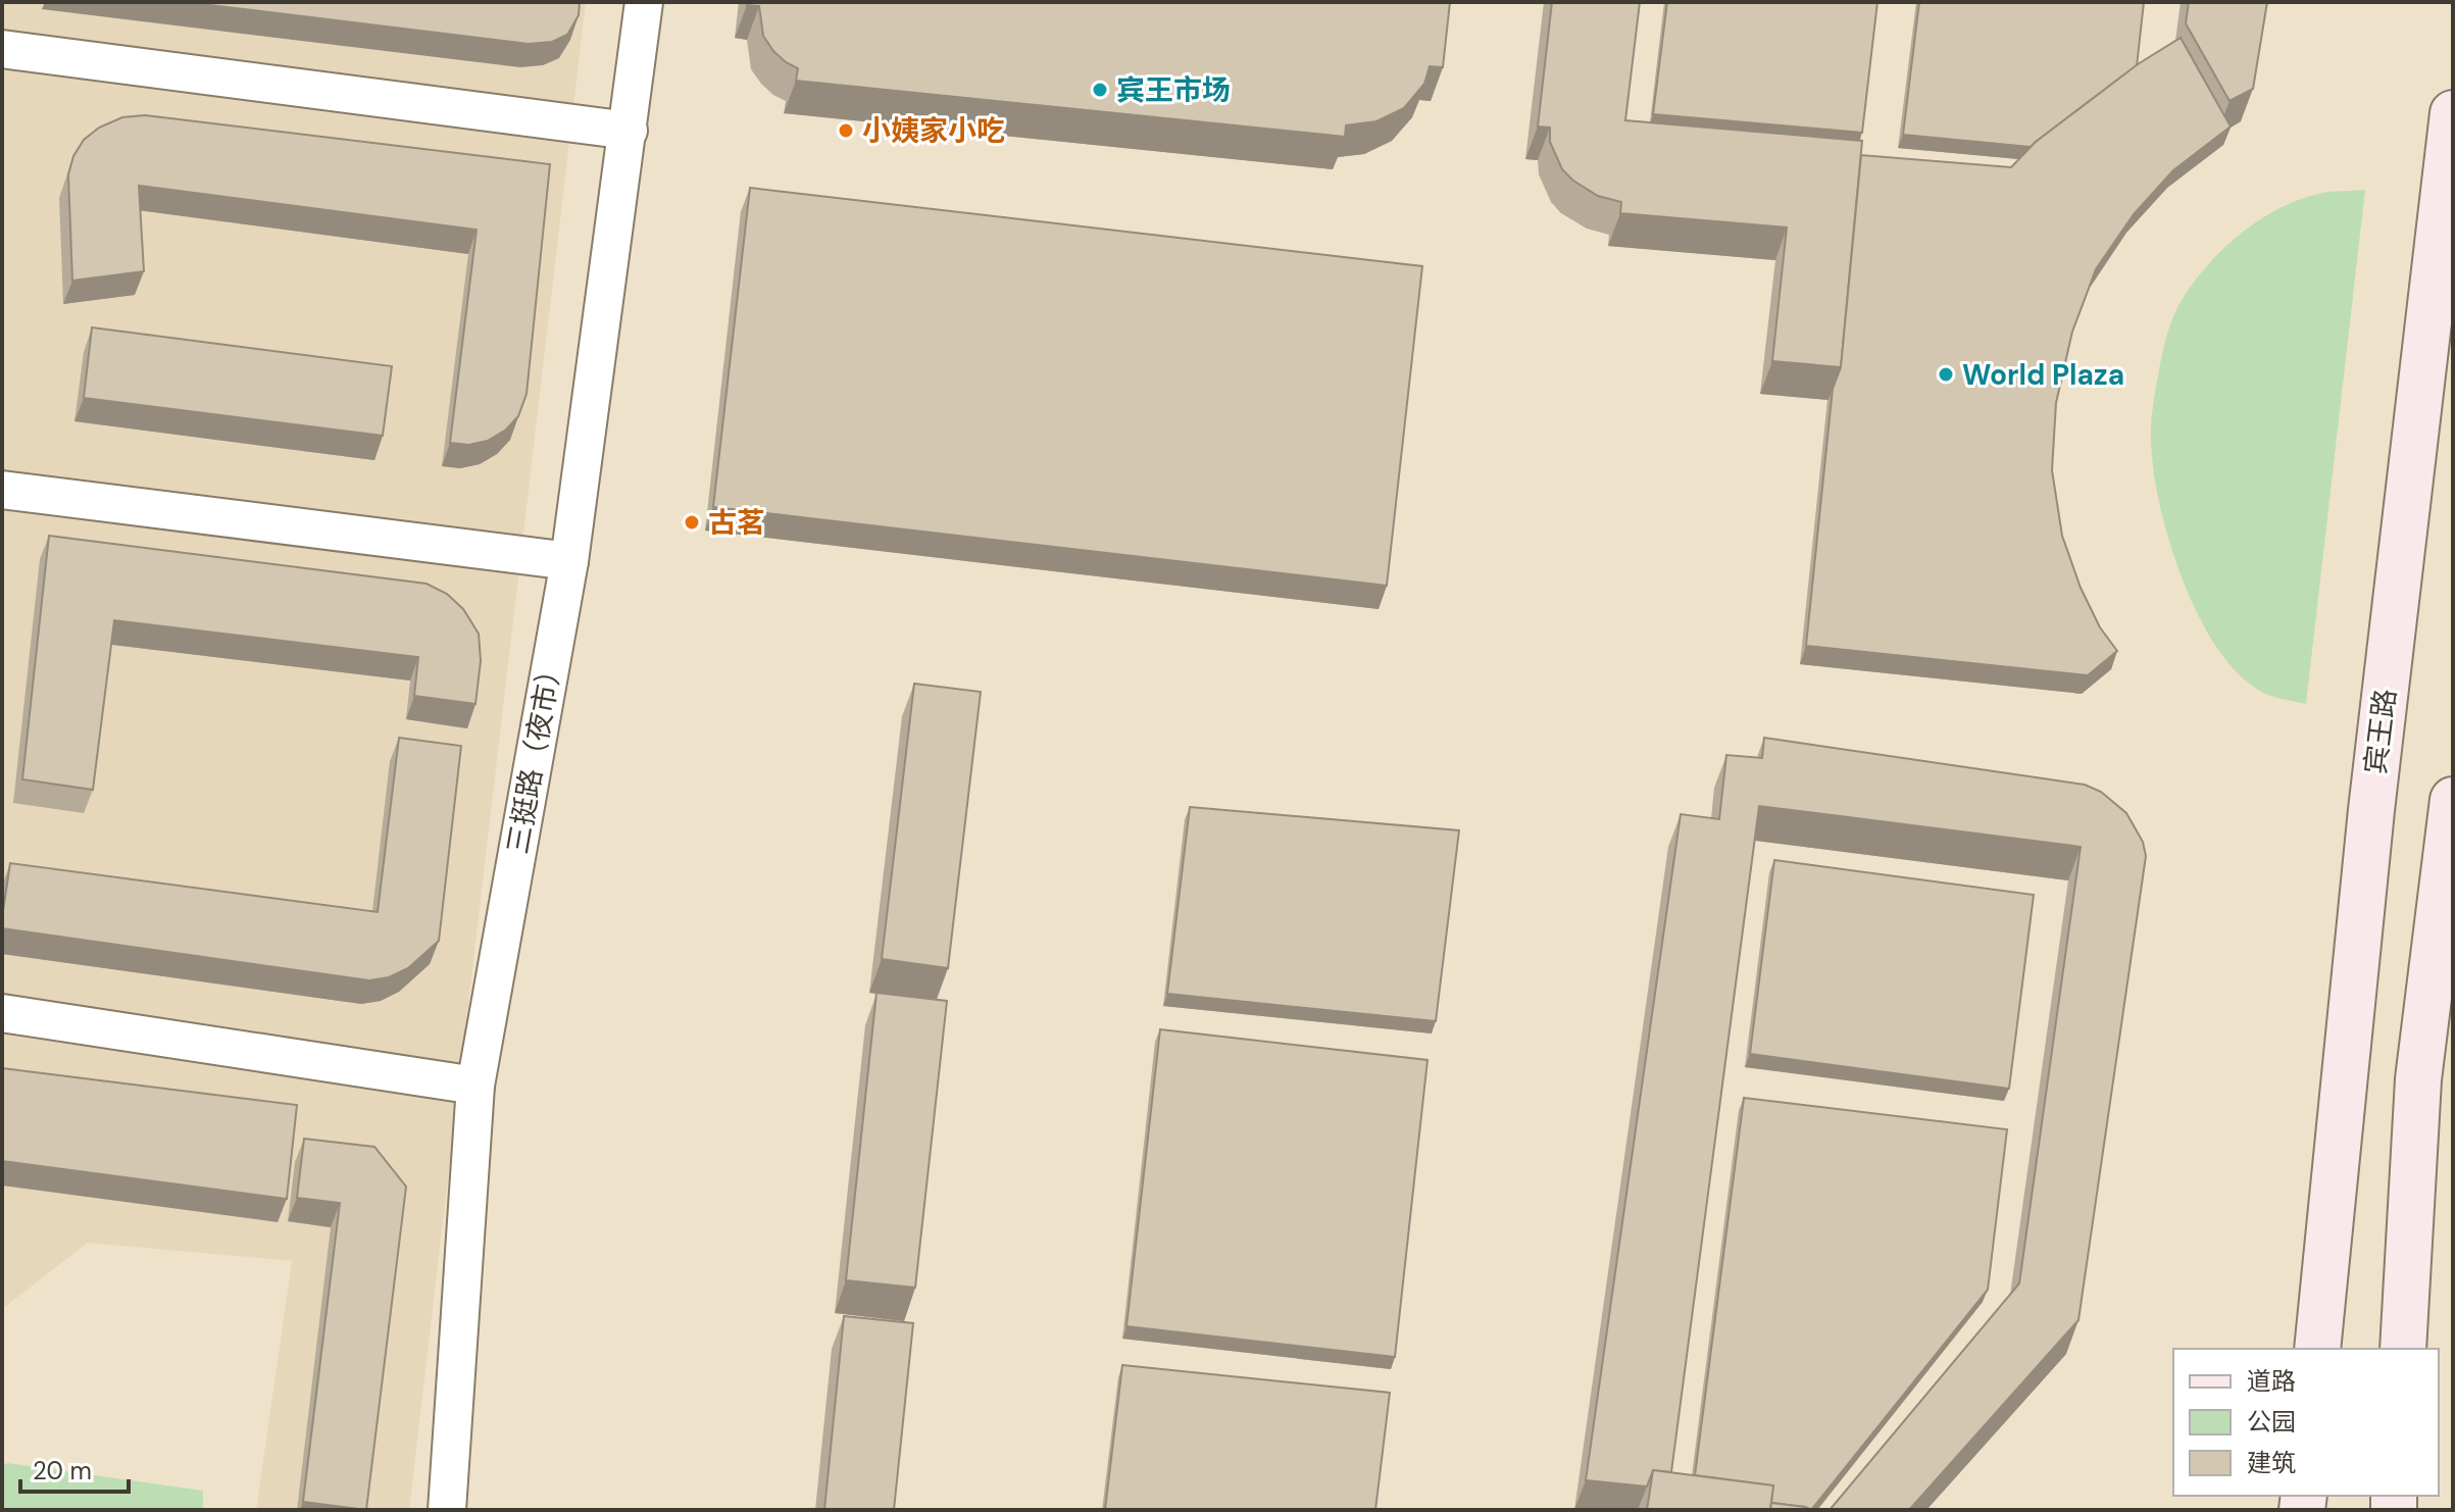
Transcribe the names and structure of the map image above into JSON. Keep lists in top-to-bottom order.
{
  "streets": {
    "main road": ["宾王路"],
    "street": ["三挺路（夜市）"]
  },
  "places": [
    "宾王市场",
    "小姨家小吃",
    "World Plaza",
    "古茗"
  ],
  "legend": ["道路", "公园", "建筑"],
  "scale_bar": "20 m"
}
